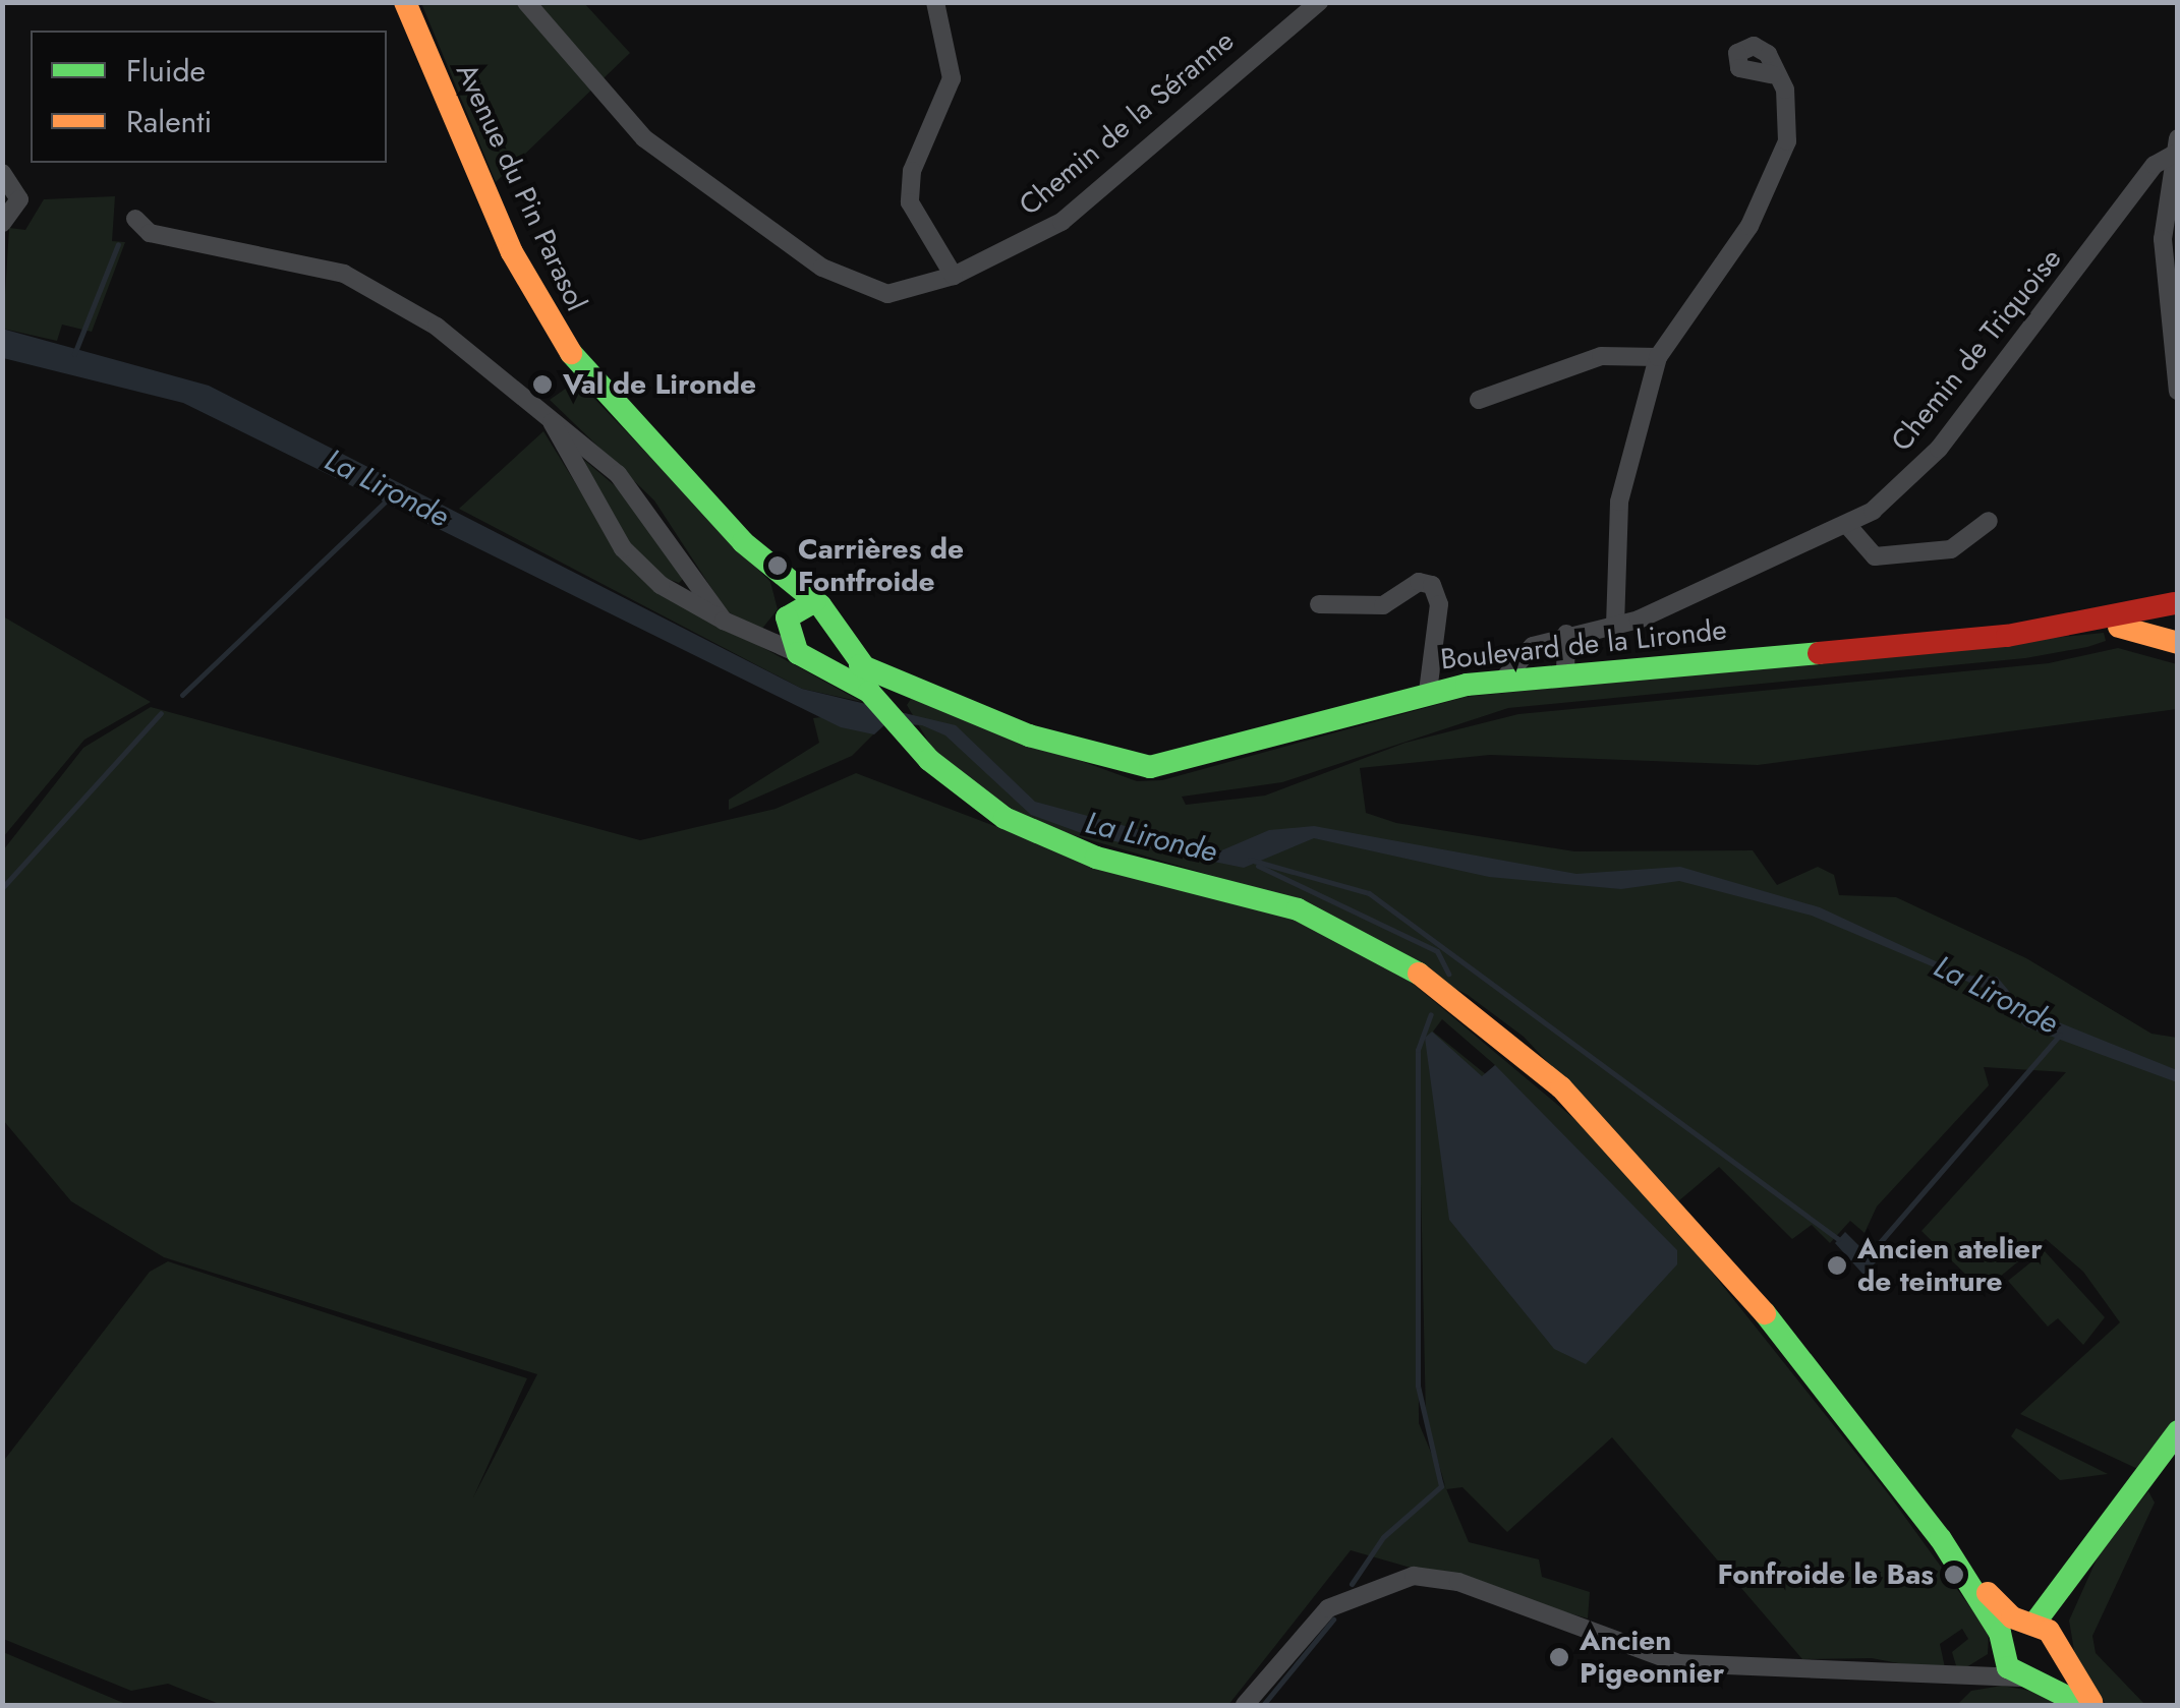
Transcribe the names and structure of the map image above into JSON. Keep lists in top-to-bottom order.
{
  "streets": {
    "street": [
      "Chemin de la Séranne",
      "Avenue du Pin Parasol",
      "Chemin de Triquoise",
      "Boulevard de la Lironde"
    ]
  },
  "crossings": [
    ["Chemin de Triquoise", "Boulevard de la Lironde"]
  ],
  "water": ["La Lironde"],
  "places": [
    "Val de Lironde",
    "Carrières de Fontfroide",
    "Ancien atelier de teinture",
    "Fonfroide le Bas",
    "Ancien Pigeonnier"
  ],
  "legend": ["Fluide", "Ralenti"]
}
